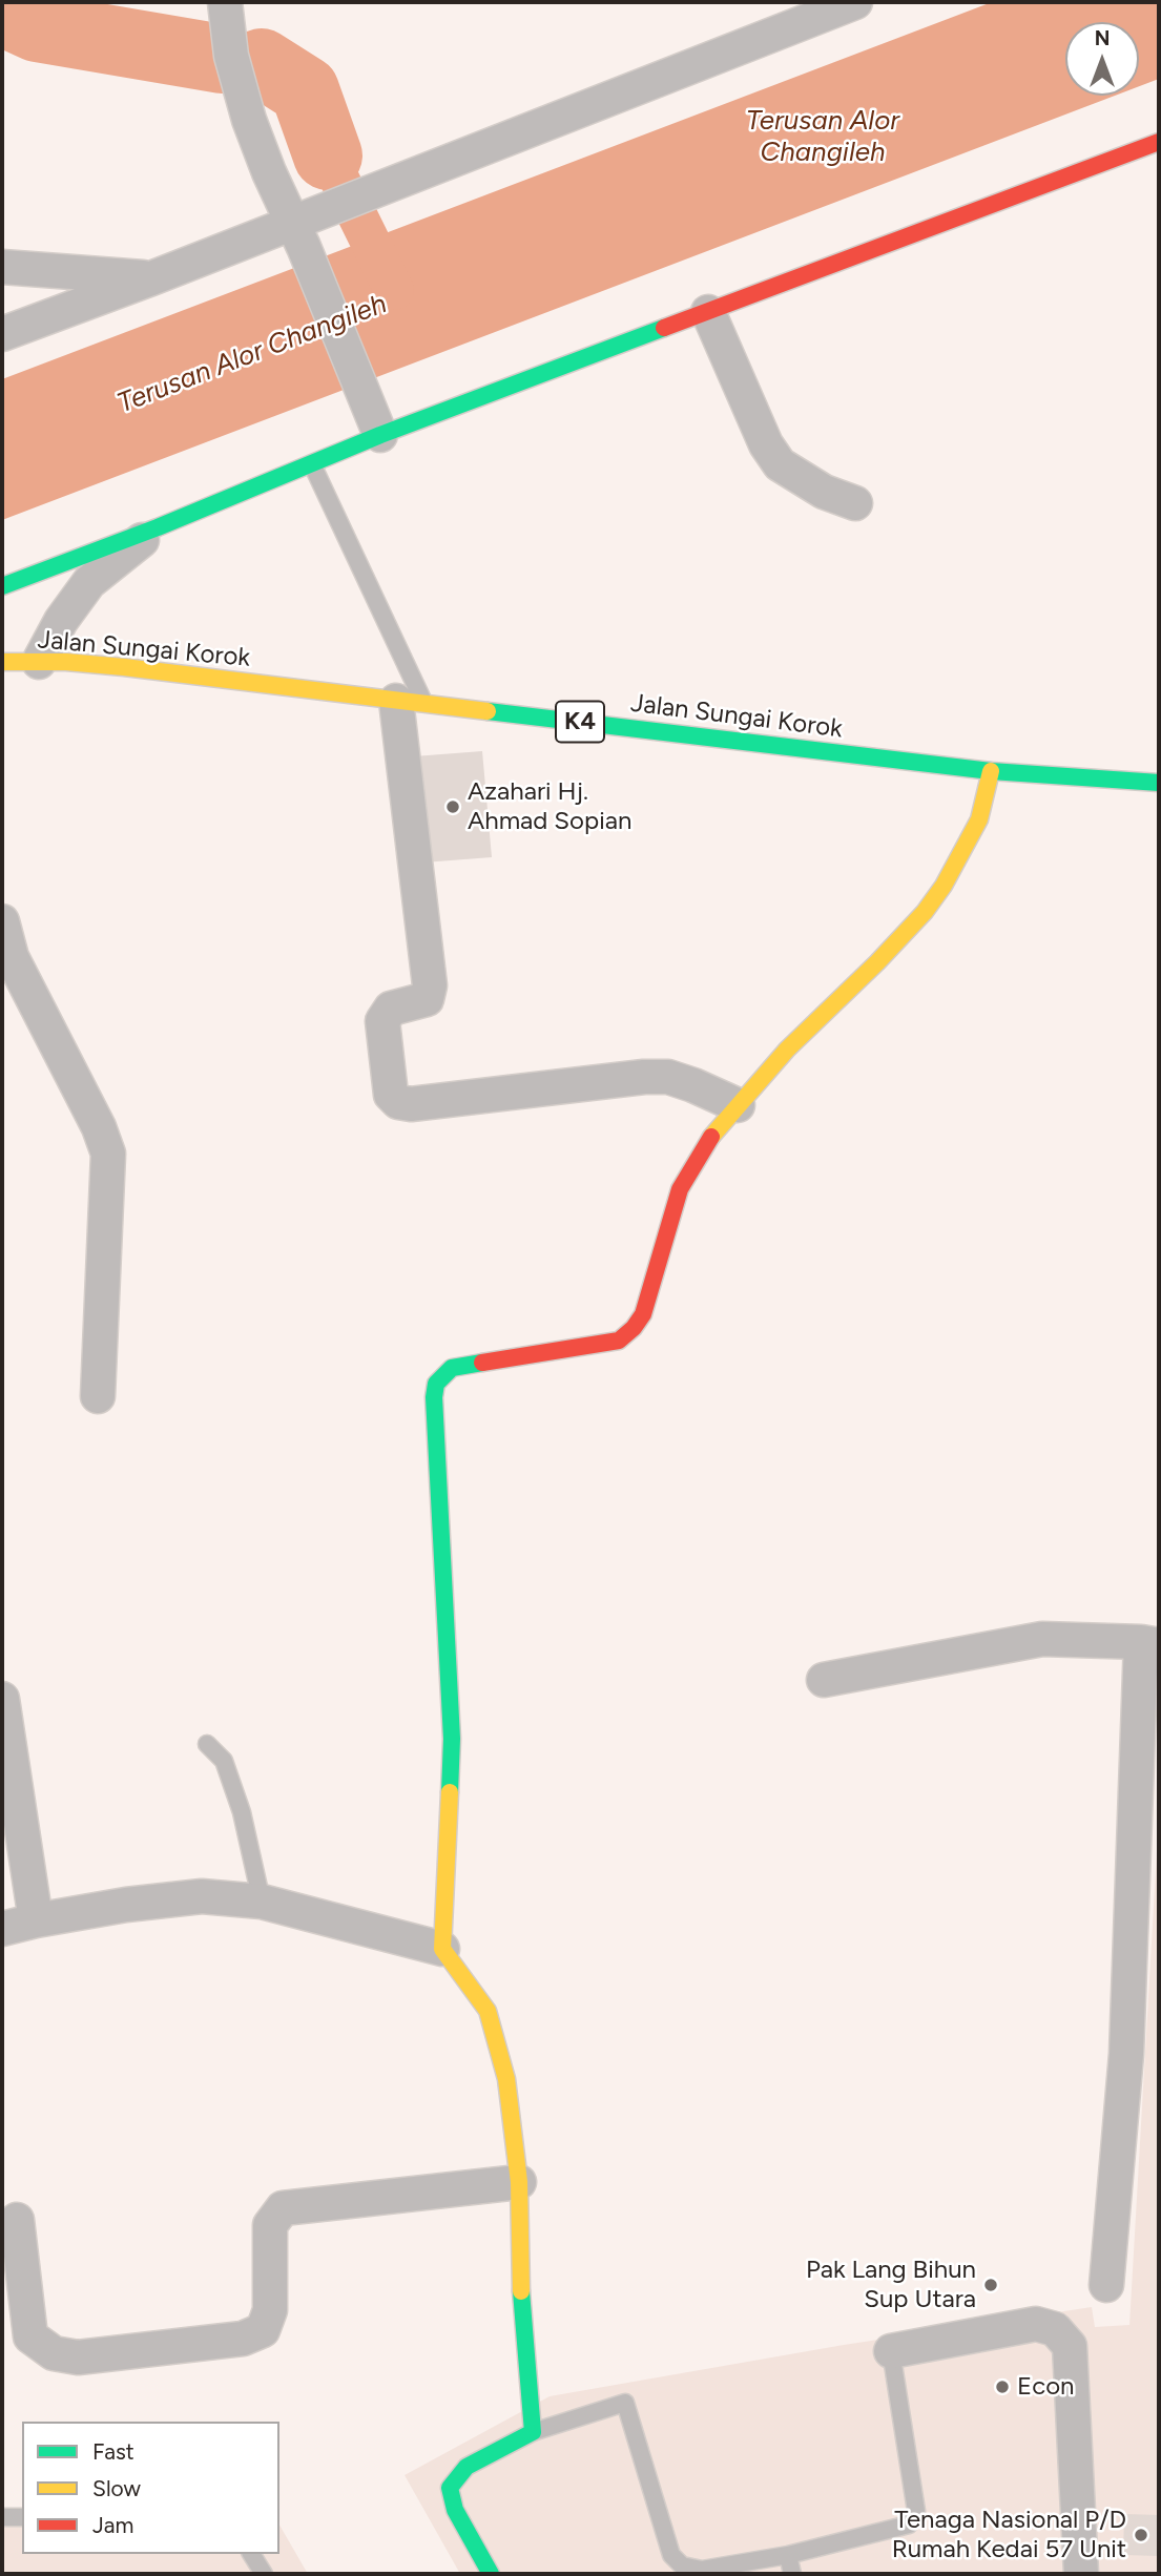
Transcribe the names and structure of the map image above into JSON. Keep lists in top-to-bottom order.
{
  "streets": {
    "street": ["Jalan Sungai Korok", "K4"]
  },
  "water": ["Terusan Alor Changileh"],
  "places": [
    "Azahari Hj. Ahmad Sopian",
    "Pak Lang Bihun Sup Utara",
    "Econ",
    "Tenaga Nasional P/D Rumah Kedai 57 Unit"
  ],
  "legend": ["Fast", "Slow", "Jam"],
  "north": "top"
}
